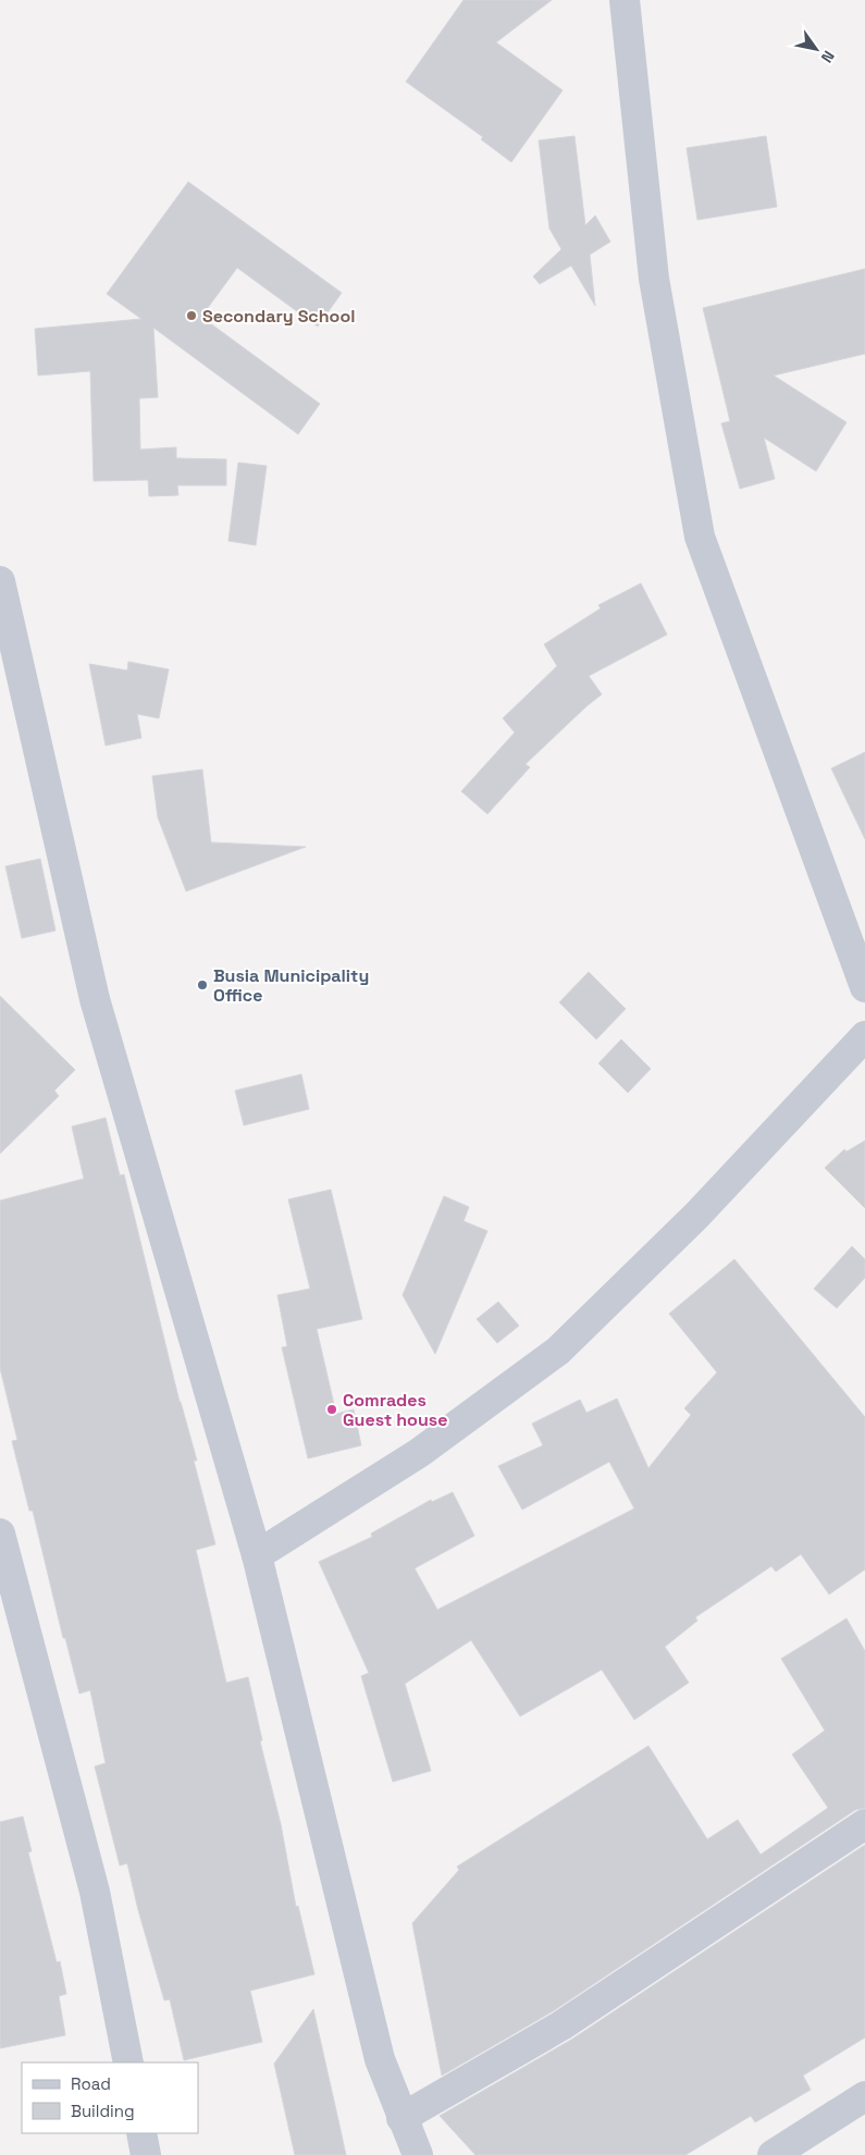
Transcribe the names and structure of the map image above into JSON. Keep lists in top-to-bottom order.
{
  "places": ["Secondary School", "Busia Municipality Office", "Comrades Guest house"],
  "legend": ["Road", "Building"],
  "north": "bottom right"
}
